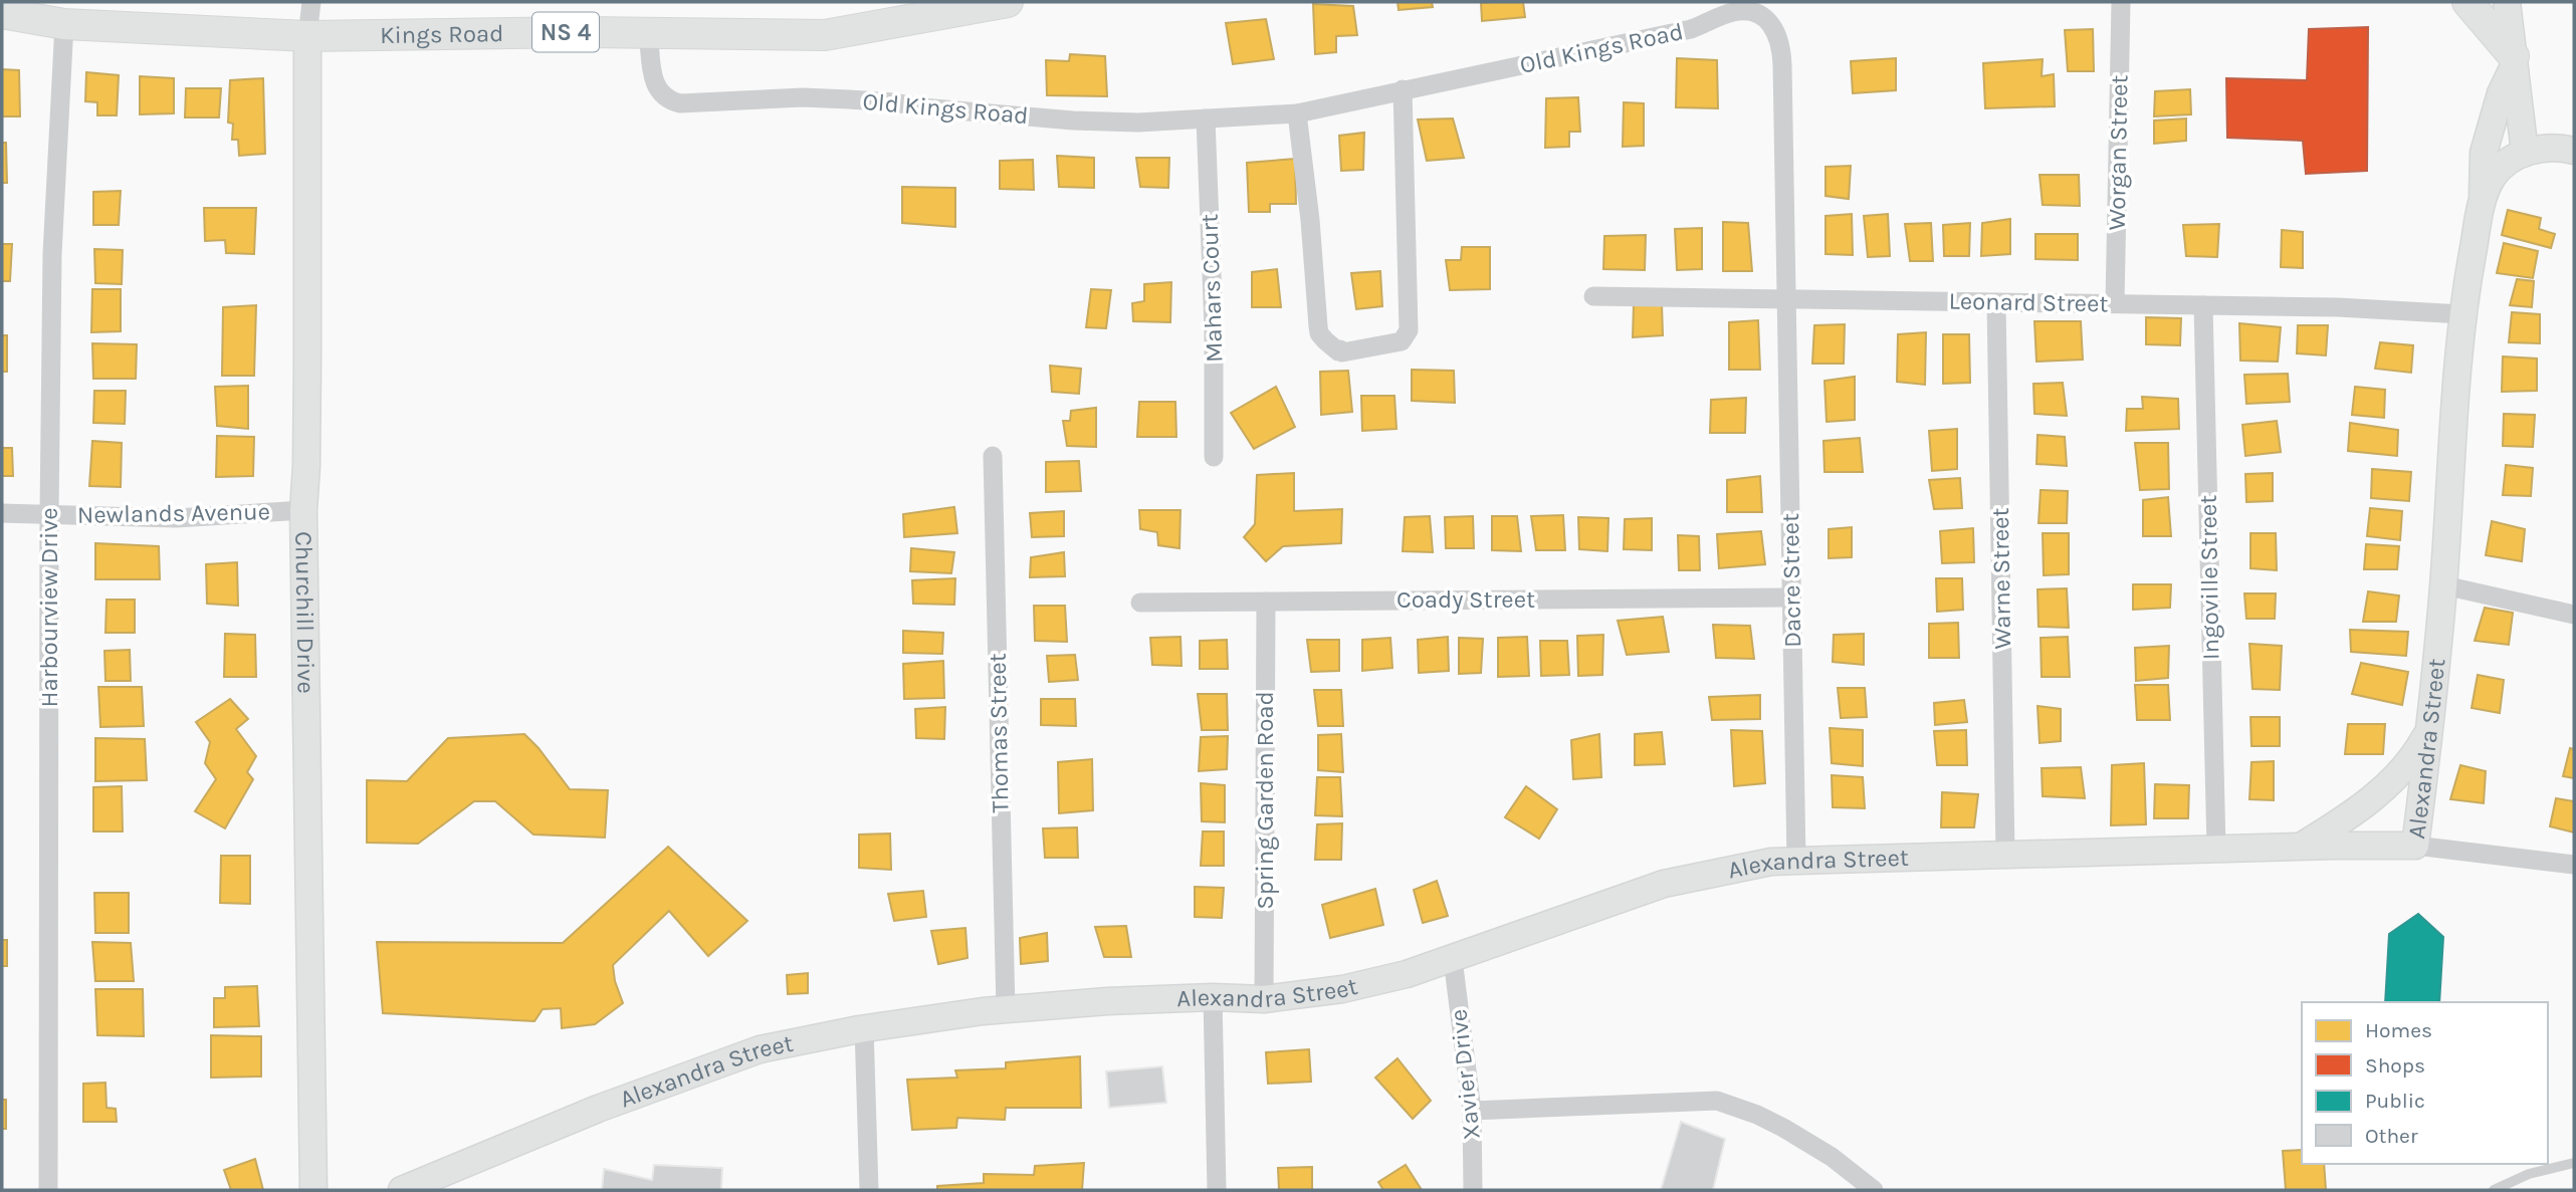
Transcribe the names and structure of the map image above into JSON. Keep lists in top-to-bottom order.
{
  "streets": {
    "main road": [
      "NS 4",
      "Kings Road",
      "Churchill Drive",
      "Alexandra Street"
    ],
    "street": [
      "Old Kings Road",
      "Worgan Street",
      "Mahars Court",
      "Leonard Street",
      "Newlands Avenue",
      "Ingoville Street",
      "Warne Street",
      "Dacre Street",
      "Coady Street",
      "Harbourview Drive",
      "Thomas Street",
      "Spring Garden Road",
      "Xavier Drive"
    ]
  },
  "crossings": [
    ["Kings Road", "Old Kings Road"],
    ["Kings Road", "Harbourview Drive"],
    ["Kings Road", "Churchill Drive"],
    ["Old Kings Road", "Mahars Court"],
    ["Old Kings Road", "Leonard Street"],
    ["Old Kings Road", "Dacre Street"],
    ["Worgan Street", "Leonard Street"],
    ["Leonard Street", "Ingoville Street"],
    ["Leonard Street", "Warne Street"],
    ["Leonard Street", "Dacre Street"],
    ["Leonard Street", "Alexandra Street"],
    ["Newlands Avenue", "Harbourview Drive"],
    ["Newlands Avenue", "Churchill Drive"],
    ["Ingoville Street", "Alexandra Street"],
    ["Warne Street", "Alexandra Street"],
    ["Dacre Street", "Coady Street"],
    ["Dacre Street", "Alexandra Street"],
    ["Coady Street", "Spring Garden Road"],
    ["Thomas Street", "Alexandra Street"],
    ["Alexandra Street", "Spring Garden Road"],
    ["Alexandra Street", "Xavier Drive"]
  ],
  "legend": [
    "Homes",
    "Shops",
    "Public",
    "Other"
  ]
}
